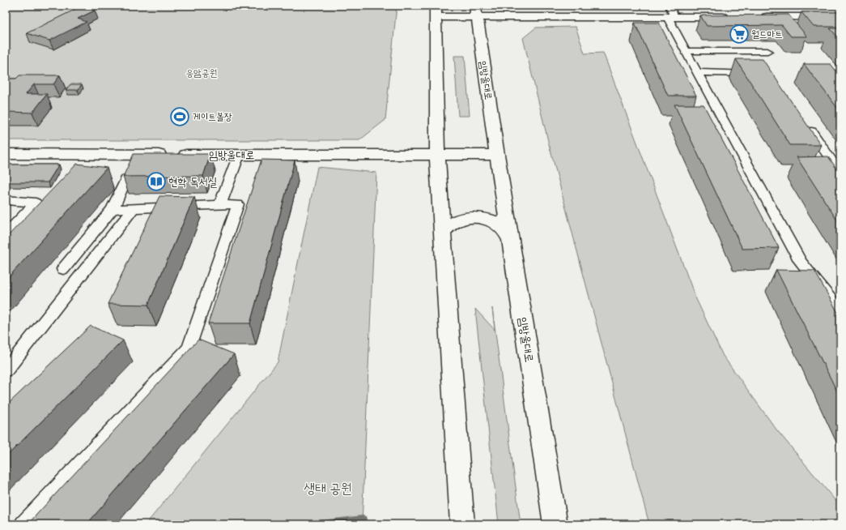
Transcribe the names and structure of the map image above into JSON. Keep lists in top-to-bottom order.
{
  "streets": {
    "main road": ["임방울대로"]
  },
  "parks": ["응암공원", "생태 공원"],
  "places": {
    "supermarket": ["월드마트"],
    "sports": ["게이트볼장"],
    "library": ["현학 독서실"]
  }
}
